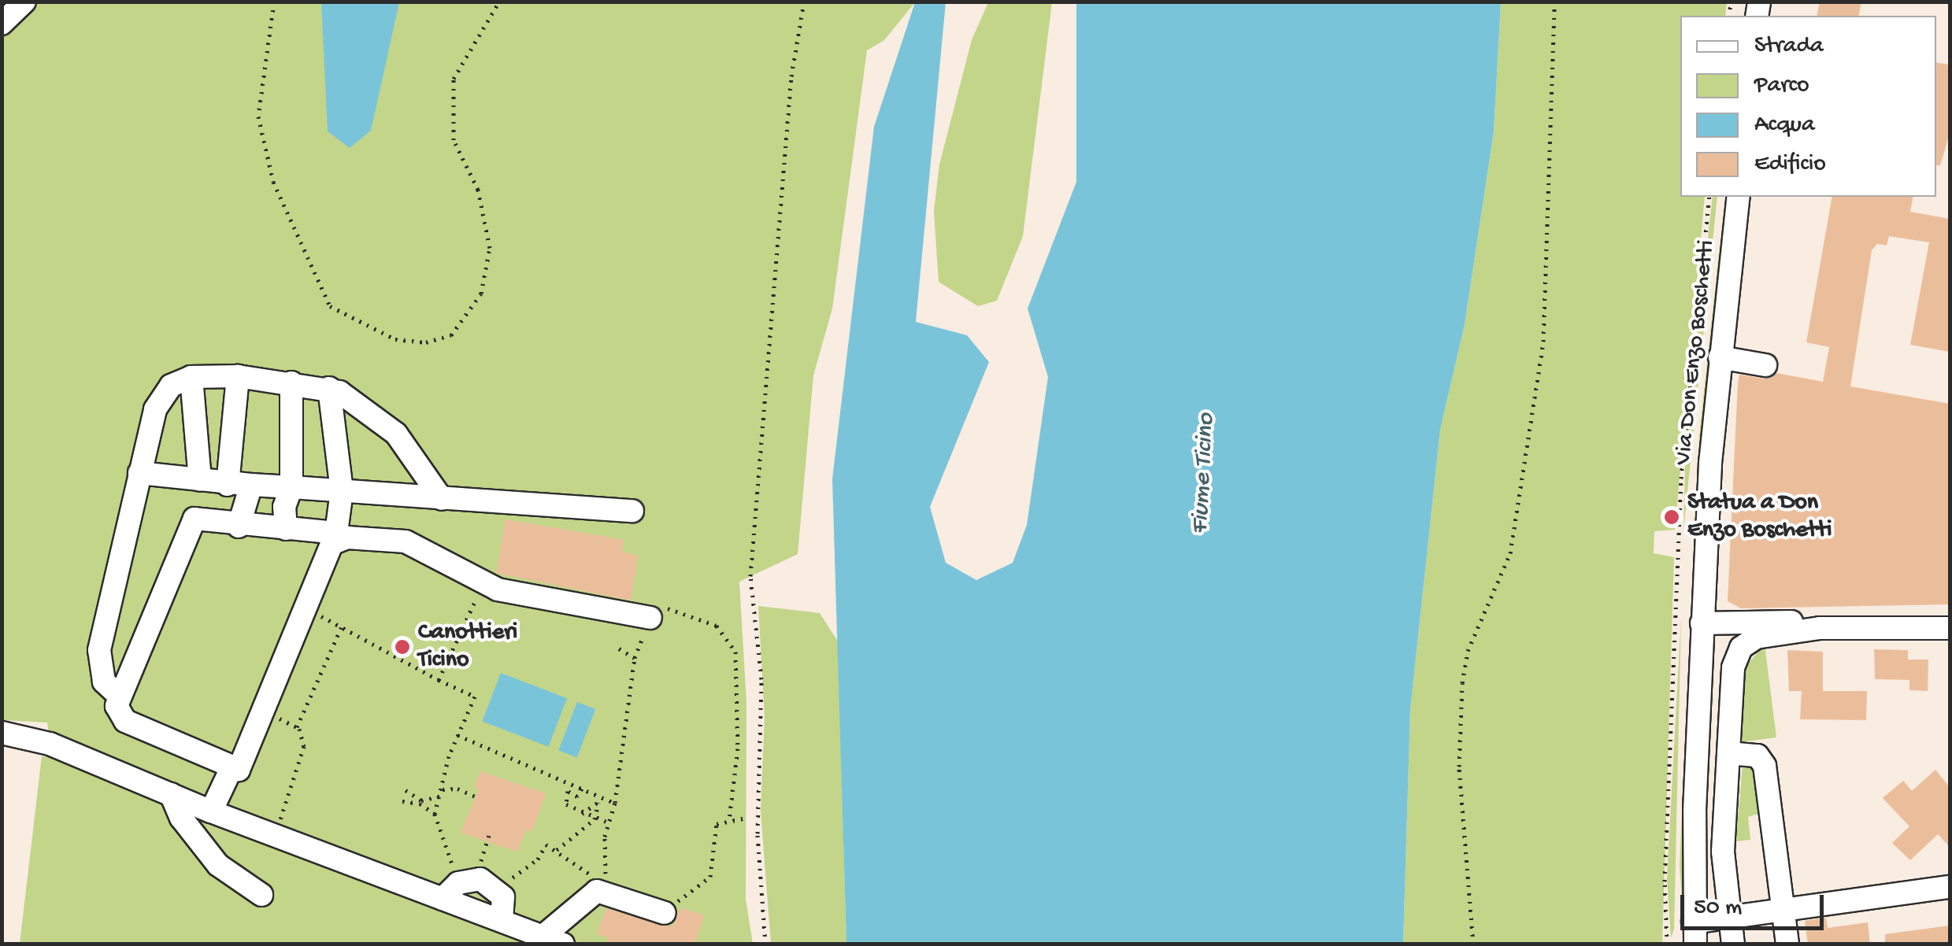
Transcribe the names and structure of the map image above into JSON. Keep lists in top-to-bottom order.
{
  "streets": {
    "street": ["Via Don Enzo Boschetti"]
  },
  "water": ["Fiume Ticino"],
  "places": ["Statua a Don Enzo Boschetti", "Canottieri Ticino"],
  "legend": [
    "Strada",
    "Parco",
    "Acqua",
    "Edificio"
  ],
  "scale_bar": "50 m"
}
